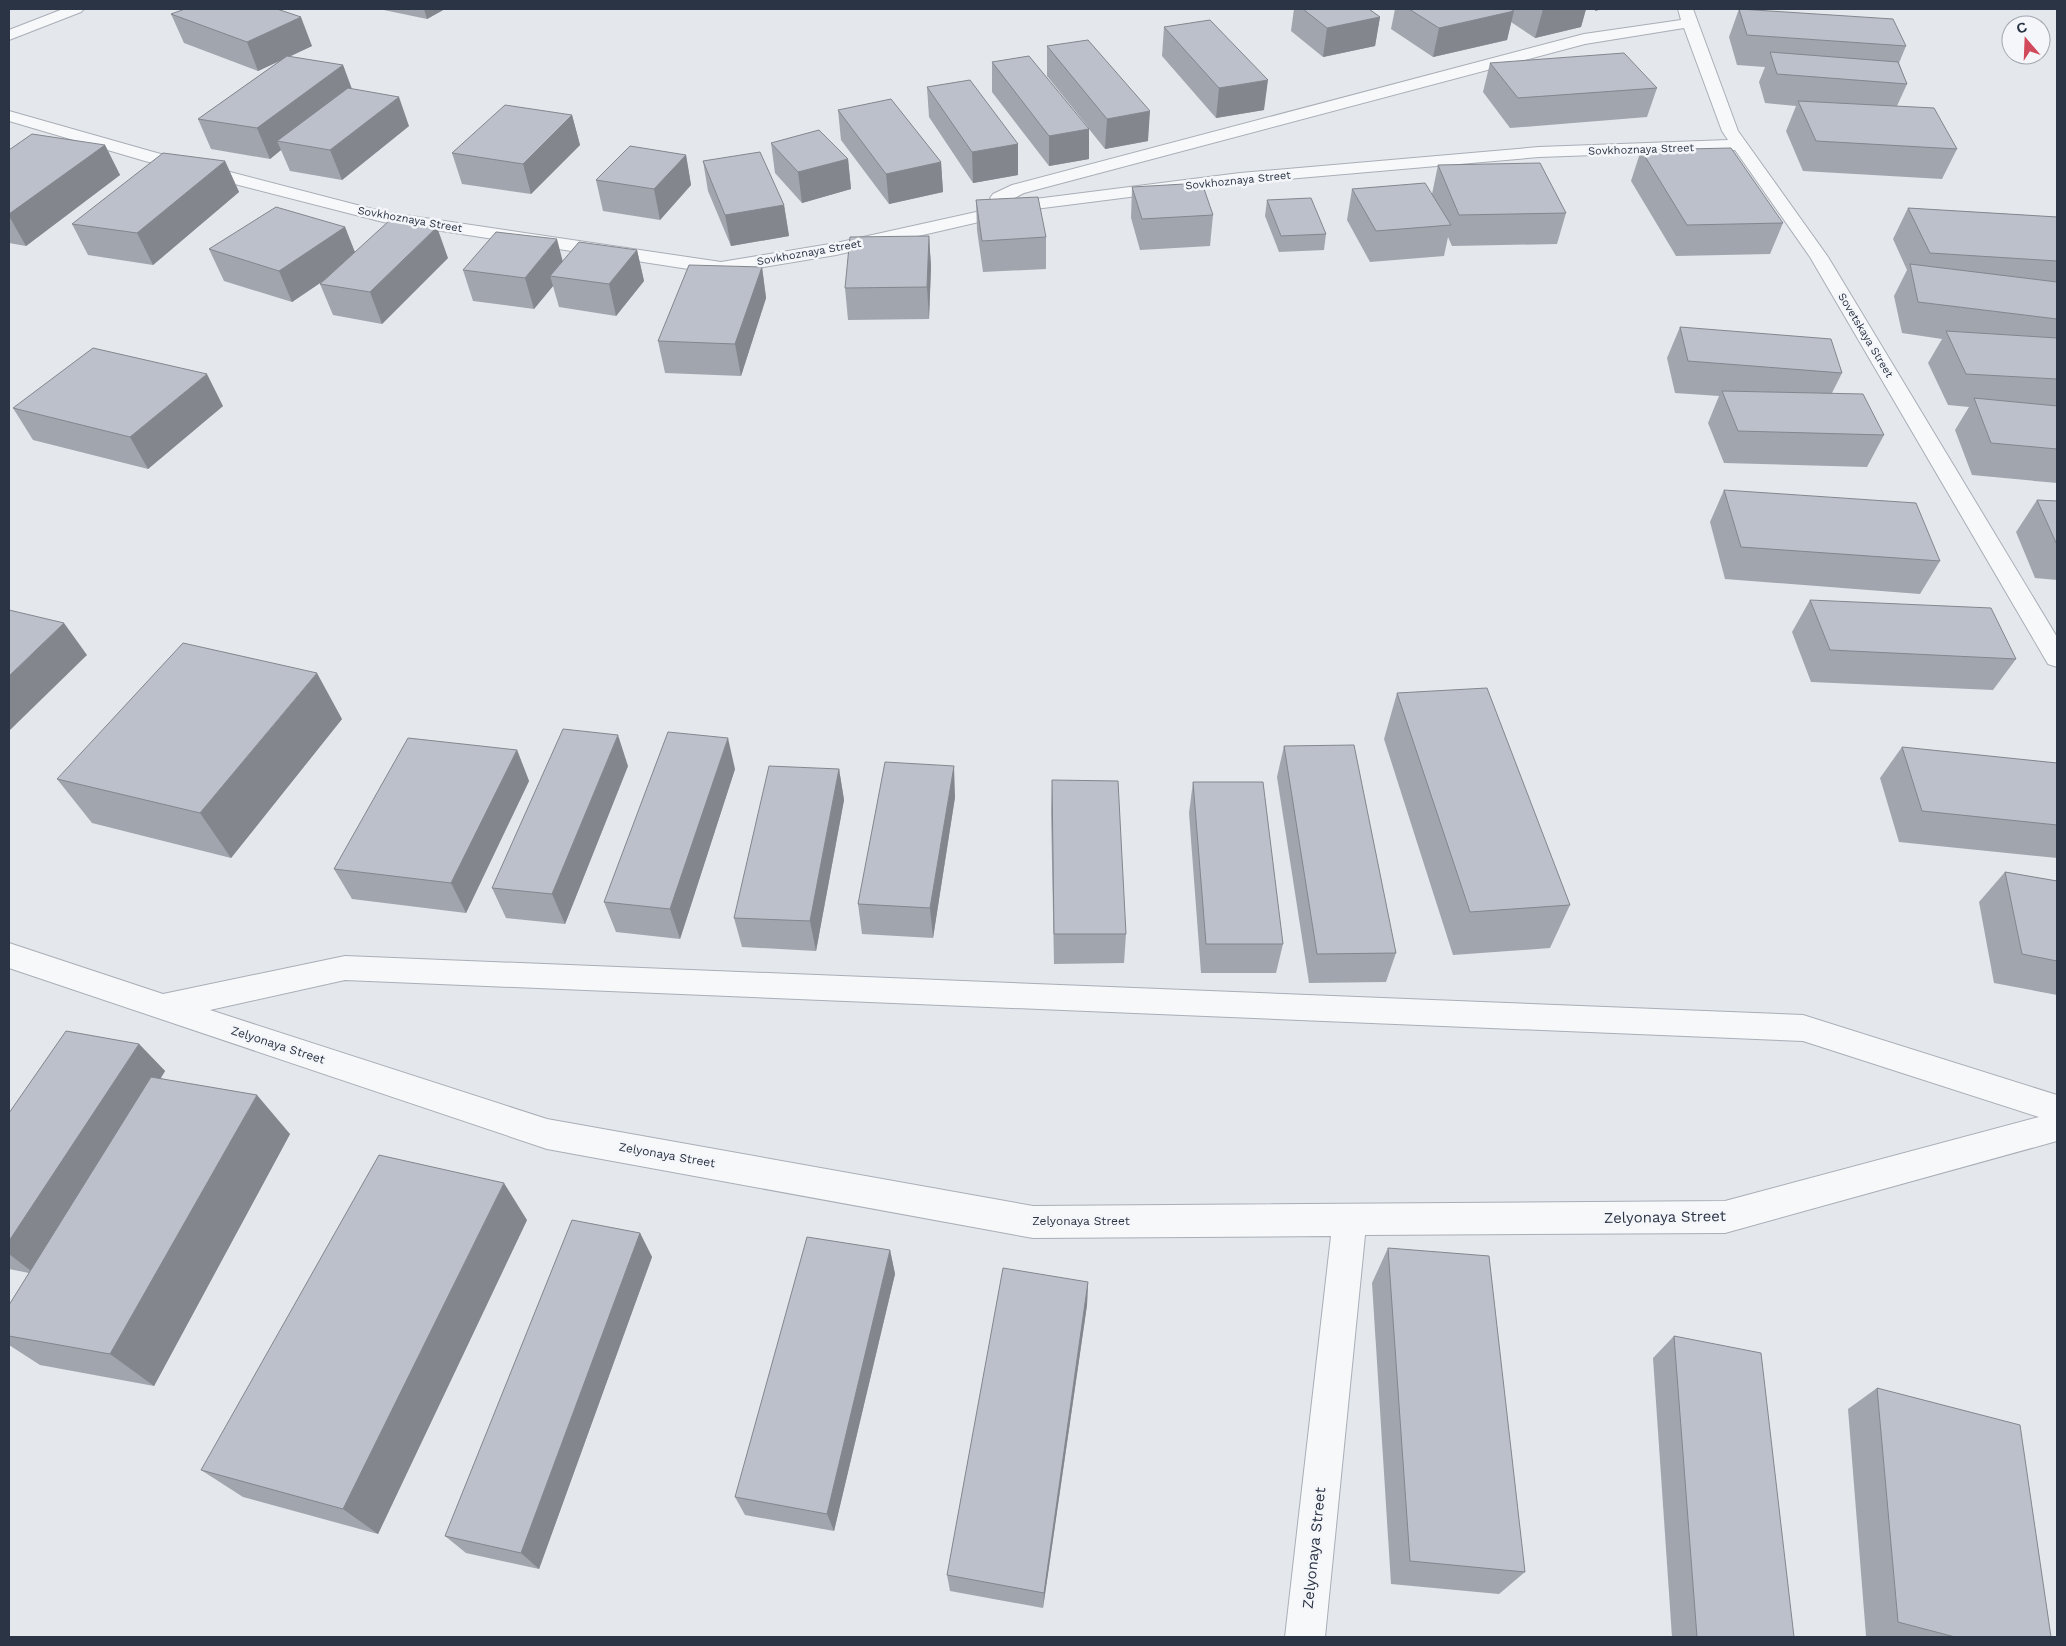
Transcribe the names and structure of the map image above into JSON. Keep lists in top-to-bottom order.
{
  "streets": {
    "street": ["Sovkhoznaya Street", "Sovetskaya Street", "Zelyonaya Street"]
  },
  "crossings": [
    ["Sovkhoznaya Street", "Sovetskaya Street"]
  ],
  "north": "top"
}
